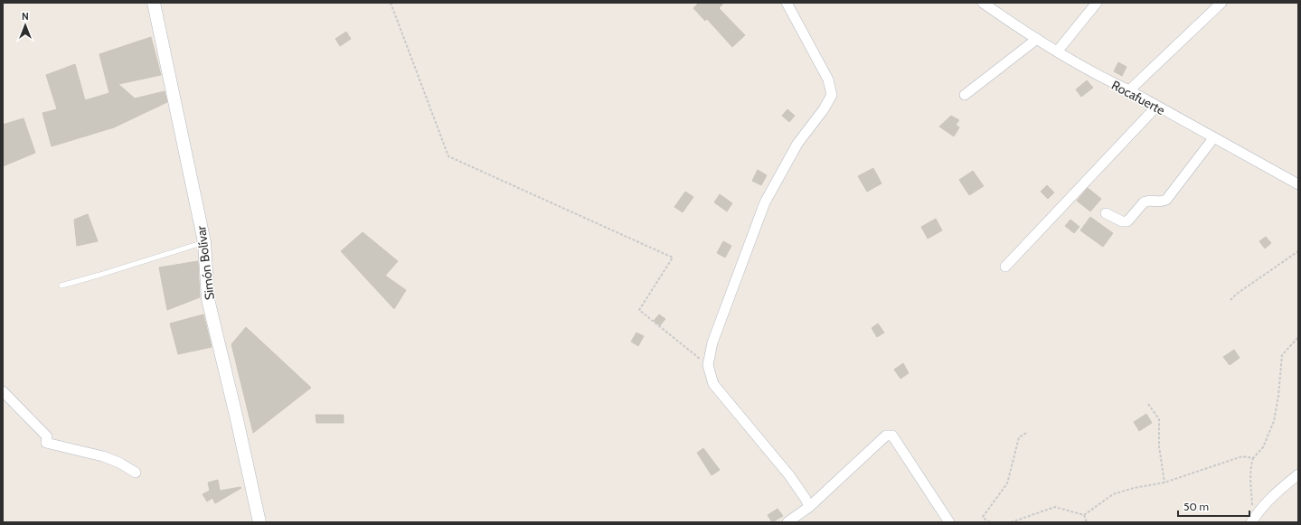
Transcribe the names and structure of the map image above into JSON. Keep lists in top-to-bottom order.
{
  "streets": {
    "street": ["Rocafuerte", "Simón Bolívar"]
  },
  "scale_bar": "50 m",
  "north": "top"
}
